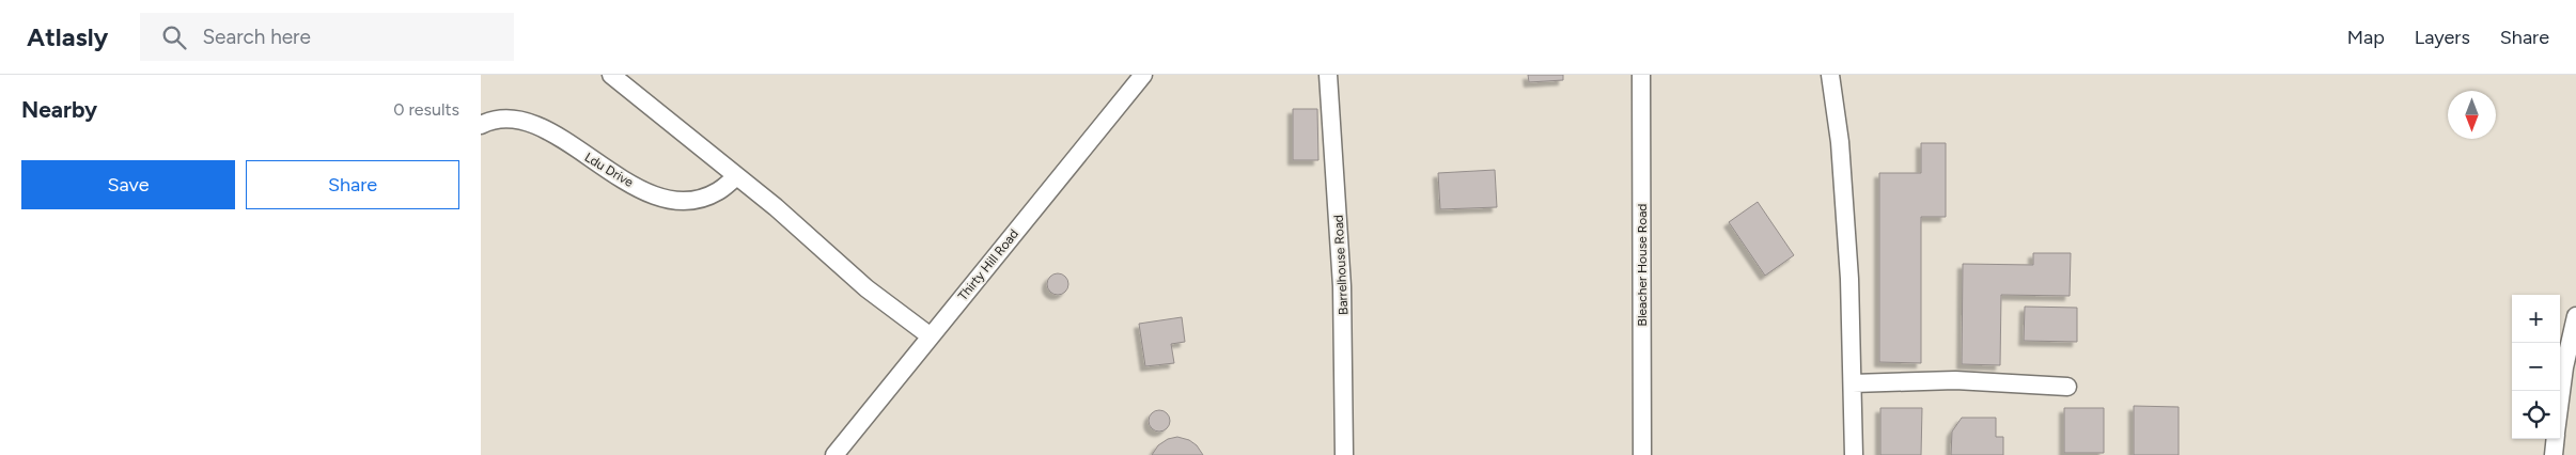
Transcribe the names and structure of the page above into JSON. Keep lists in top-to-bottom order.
{
  "streets": {
    "lane": [
      "Ldu Drive",
      "Thirty Hill Road",
      "Barrelhouse Road",
      "Bleacher House Road"
    ]
  },
  "north": "bottom",
  "page": {
    "header": "Atlasly",
    "search": "Search here",
    "nav": ["Map", "Layers", "Share"],
    "heading": ["Nearby", "0 results"],
    "buttons": ["Save", "Share"],
    "map_buttons": ["+", "−"]
  }
}
